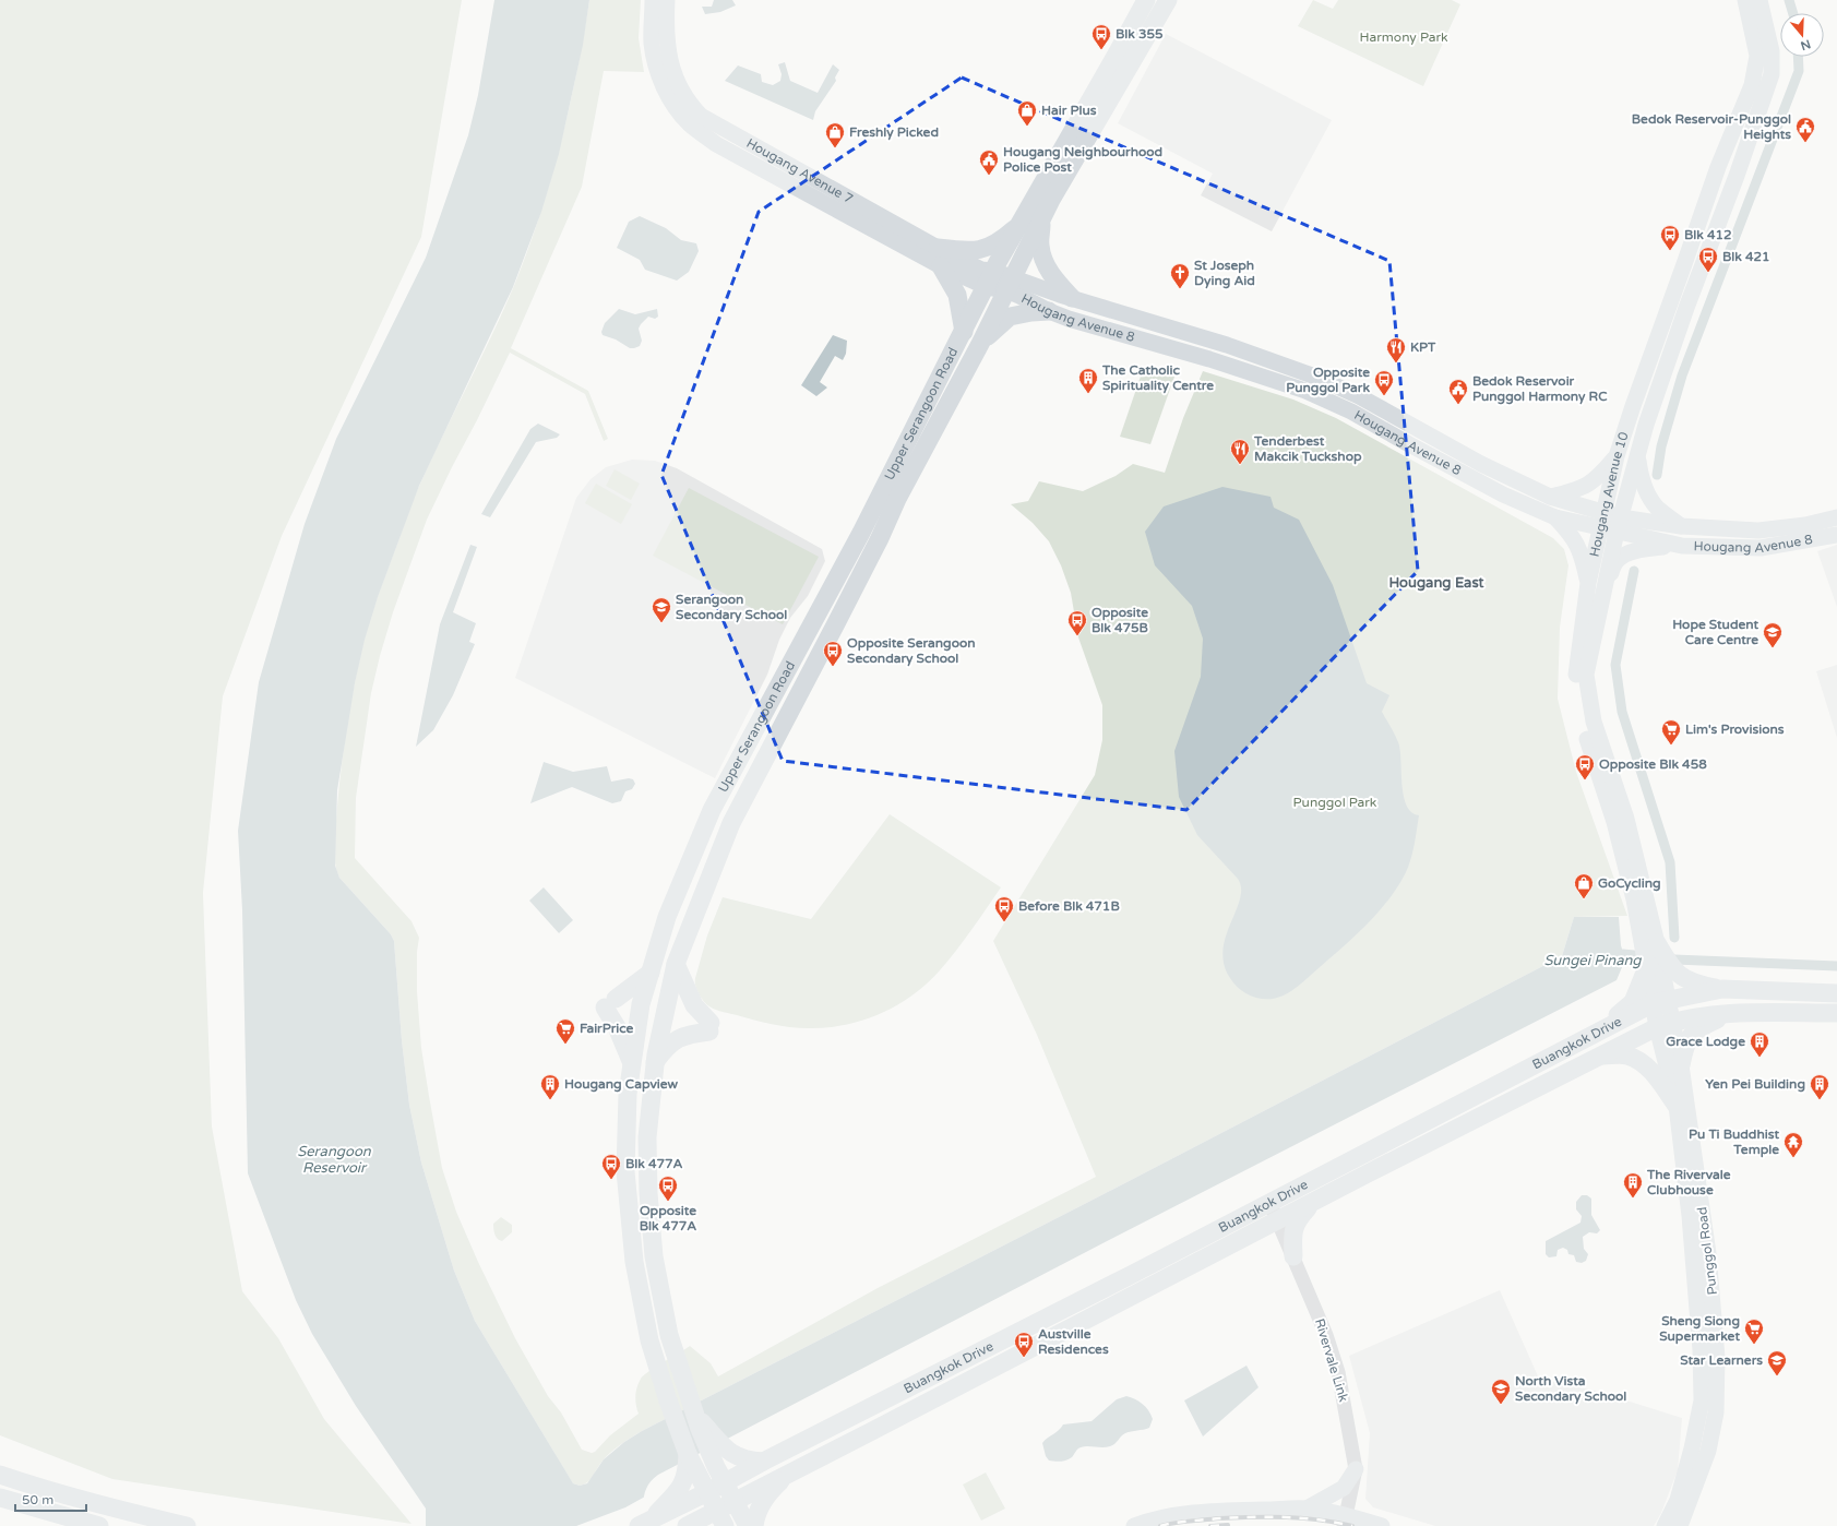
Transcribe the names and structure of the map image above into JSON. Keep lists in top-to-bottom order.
{
  "streets": {
    "main road": [
      "Hougang Avenue 7",
      "Hougang Avenue 8",
      "Upper Serangoon Road",
      "Hougang Avenue 10",
      "Buangkok Drive",
      "Punggol Road"
    ],
    "street": ["Rivervale Link"]
  },
  "crossings": [
    ["Hougang Avenue 7", "Hougang Avenue 8"],
    ["Hougang Avenue 7", "Upper Serangoon Road"],
    ["Hougang Avenue 8", "Upper Serangoon Road"],
    ["Hougang Avenue 8", "Hougang Avenue 10"],
    ["Upper Serangoon Road", "Buangkok Drive"],
    ["Hougang Avenue 10", "Buangkok Drive"],
    ["Hougang Avenue 10", "Punggol Road"],
    ["Buangkok Drive", "Punggol Road"],
    ["Buangkok Drive", "Rivervale Link"]
  ],
  "districts": ["Hougang East"],
  "water": ["Sungei Pinang", "Serangoon Reservoir"],
  "parks": ["Harmony Park", "Punggol Park"],
  "places": {
    "bus stop": [
      "Blk 355",
      "Blk 412",
      "Blk 421",
      "Opposite Punggol Park",
      "Opposite Blk 475B",
      "Opposite Serangoon Secondary School",
      "Opposite Blk 458",
      "Before Blk 471B",
      "Blk 477A",
      "Opposite Blk 477A",
      "Austville Residences"
    ],
    "shop": ["Hair Plus", "Freshly Picked", "GoCycling"],
    "public building": ["Bedok Reservoir-Punggol Heights", "Hougang Neighbourhood Police Post", "Bedok Reservoir Punggol Harmony RC"],
    "church": ["St Joseph Dying Aid"],
    "restaurant": ["KPT", "Tenderbest Makcik Tuckshop"],
    "building": [
      "The Catholic Spirituality Centre",
      "Grace Lodge",
      "Hougang Capview",
      "Yen Pei Building",
      "The Rivervale Clubhouse"
    ],
    "school or university": [
      "Serangoon Secondary School",
      "Hope Student Care Centre",
      "Star Learners",
      "North Vista Secondary School"
    ],
    "supermarket": ["Lim's Provisions", "FairPrice", "Sheng Siong Supermarket"],
    "temple": ["Pu Ti Buddhist Temple"]
  },
  "scale_bar": "50 m",
  "north": "bottom"
}
